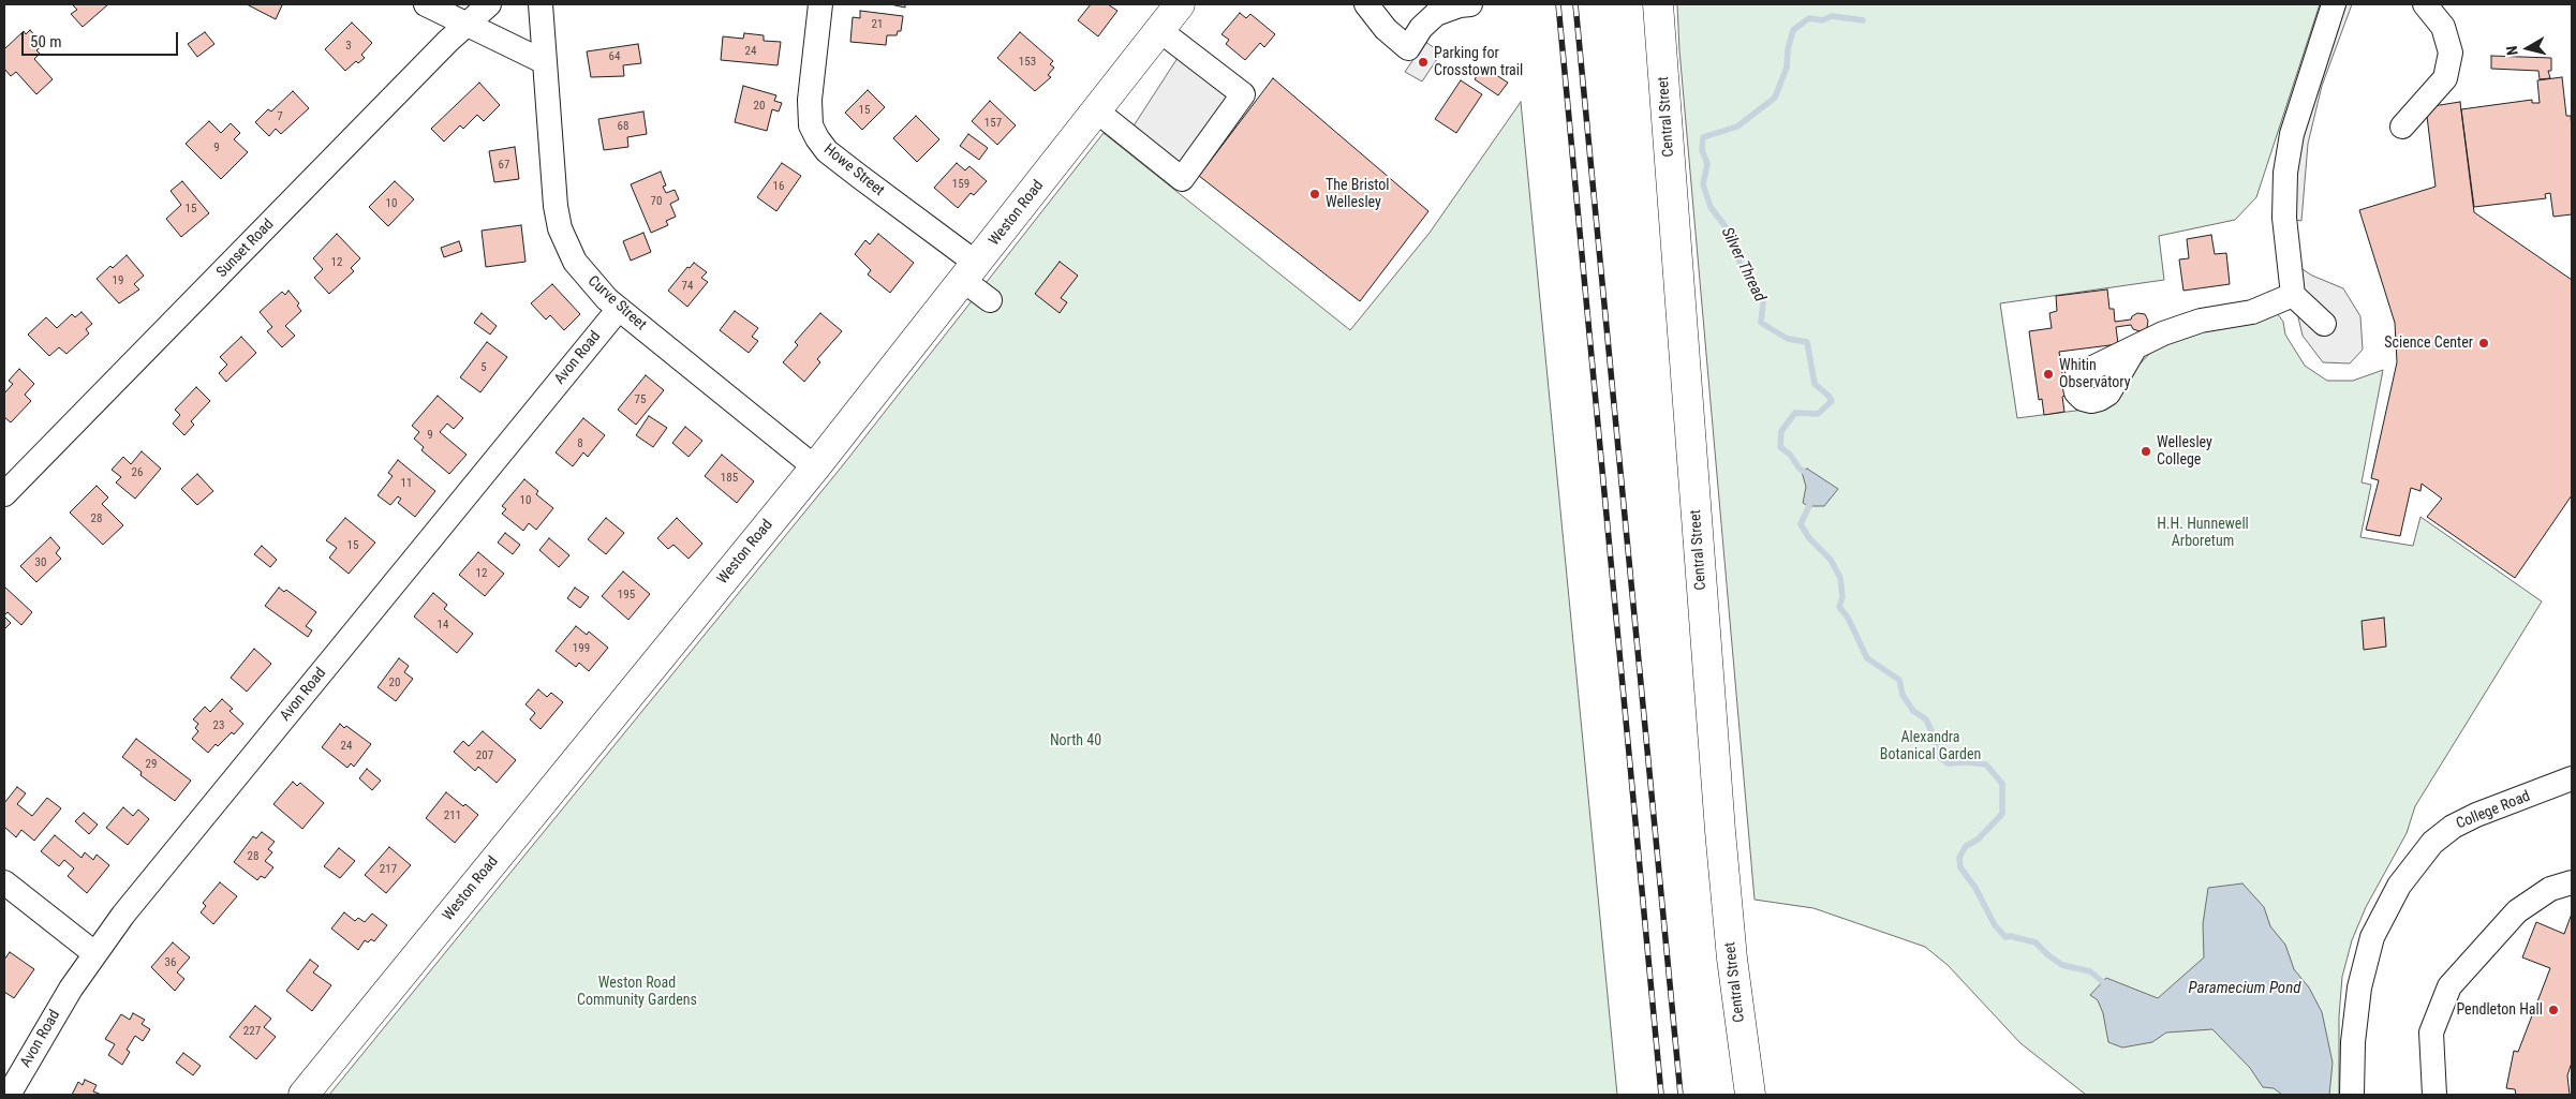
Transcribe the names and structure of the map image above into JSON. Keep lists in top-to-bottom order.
{
  "streets": {
    "main road": ["Central Street", "Weston Road"],
    "street": [
      "Howe Street",
      "Sunset Road",
      "Curve Street",
      "Avon Road",
      "College Road"
    ]
  },
  "crossings": [
    ["Howe Street", "Weston Road"],
    ["Weston Road", "Curve Street"],
    ["Curve Street", "Avon Road"]
  ],
  "water": ["Silver Thread", "Paramecium Pond"],
  "parks": [
    "H.H. Hunnewell Arboretum",
    "Alexandra Botanical Garden",
    "North 40",
    "Weston Road Community Gardens"
  ],
  "places": [
    "Parking for Crosstown trail",
    "The Bristol Wellesley",
    "Science Center",
    "Whitin Observatory",
    "Wellesley College",
    "Pendleton Hall"
  ],
  "house_numbers": [
    "21",
    "3",
    "24",
    "64",
    "153",
    "20",
    "15",
    "7",
    "157",
    "68",
    "9",
    "67",
    "159",
    "16",
    "70",
    "10",
    "15",
    "12",
    "19",
    "74",
    "5",
    "75",
    "9",
    "8",
    "26",
    "185",
    "11",
    "10",
    "28",
    "15",
    "30",
    "12",
    "195",
    "14",
    "199",
    "20",
    "23",
    "24",
    "207",
    "29",
    "211",
    "28",
    "217",
    "36",
    "227"
  ],
  "scale_bar": "50 m",
  "north": "left"
}
